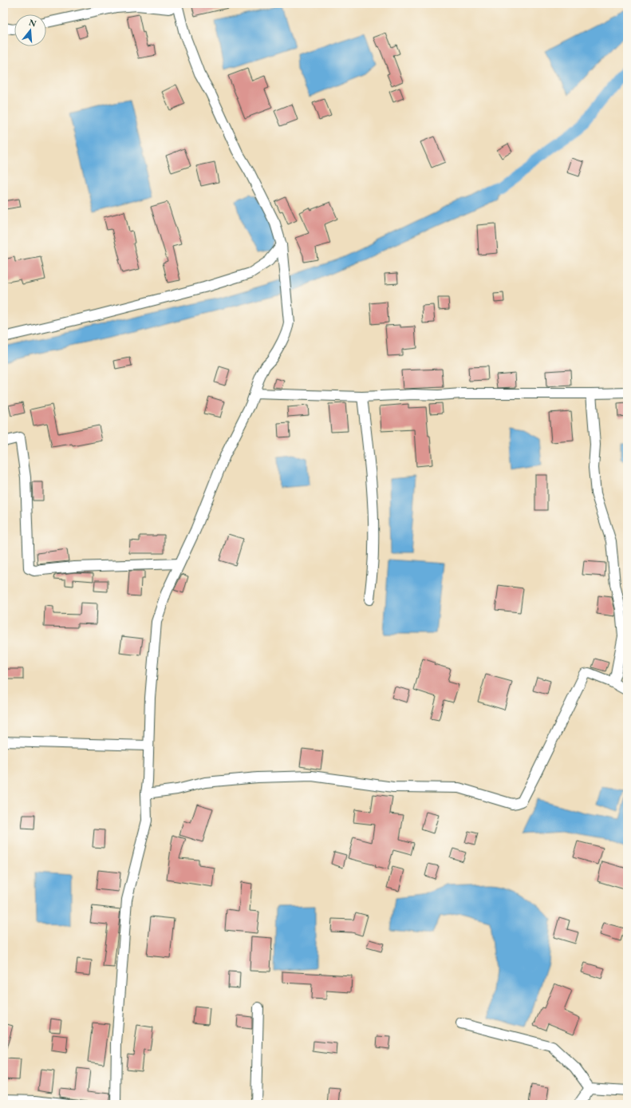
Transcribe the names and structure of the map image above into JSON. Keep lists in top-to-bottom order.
{
  "north": "top"
}
